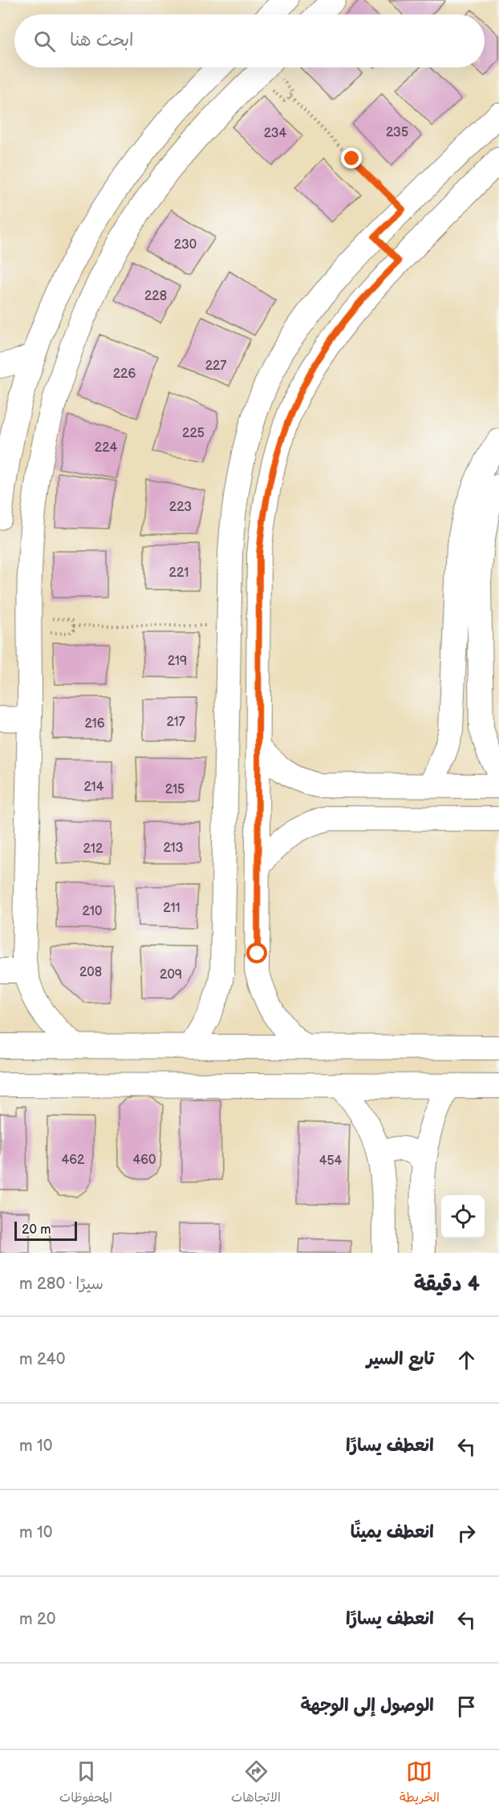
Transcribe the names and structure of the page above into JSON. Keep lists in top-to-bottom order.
{
  "house_numbers": [
    "235",
    "234",
    "230",
    "228",
    "227",
    "226",
    "225",
    "224",
    "223",
    "221",
    "219",
    "217",
    "216",
    "214",
    "215",
    "213",
    "212",
    "211",
    "210",
    "208",
    "209",
    "462",
    "460",
    "454"
  ],
  "scale_bar": "20 m",
  "page": {
    "search": "ابحث هنا",
    "scale": "20 m",
    "heading": ["4 دقيقة", "سيرًا · 280 m"],
    "list": [
      ["تابع السير", "240 m"],
      ["انعطف يسارًا", "10 m"],
      ["انعطف يمينًا", "10 m"],
      ["انعطف يسارًا", "20 m"],
      "الوصول إلى الوجهة"
    ],
    "nav": ["الخريطة", "الاتجاهات", "المحفوظات"]
  }
}
